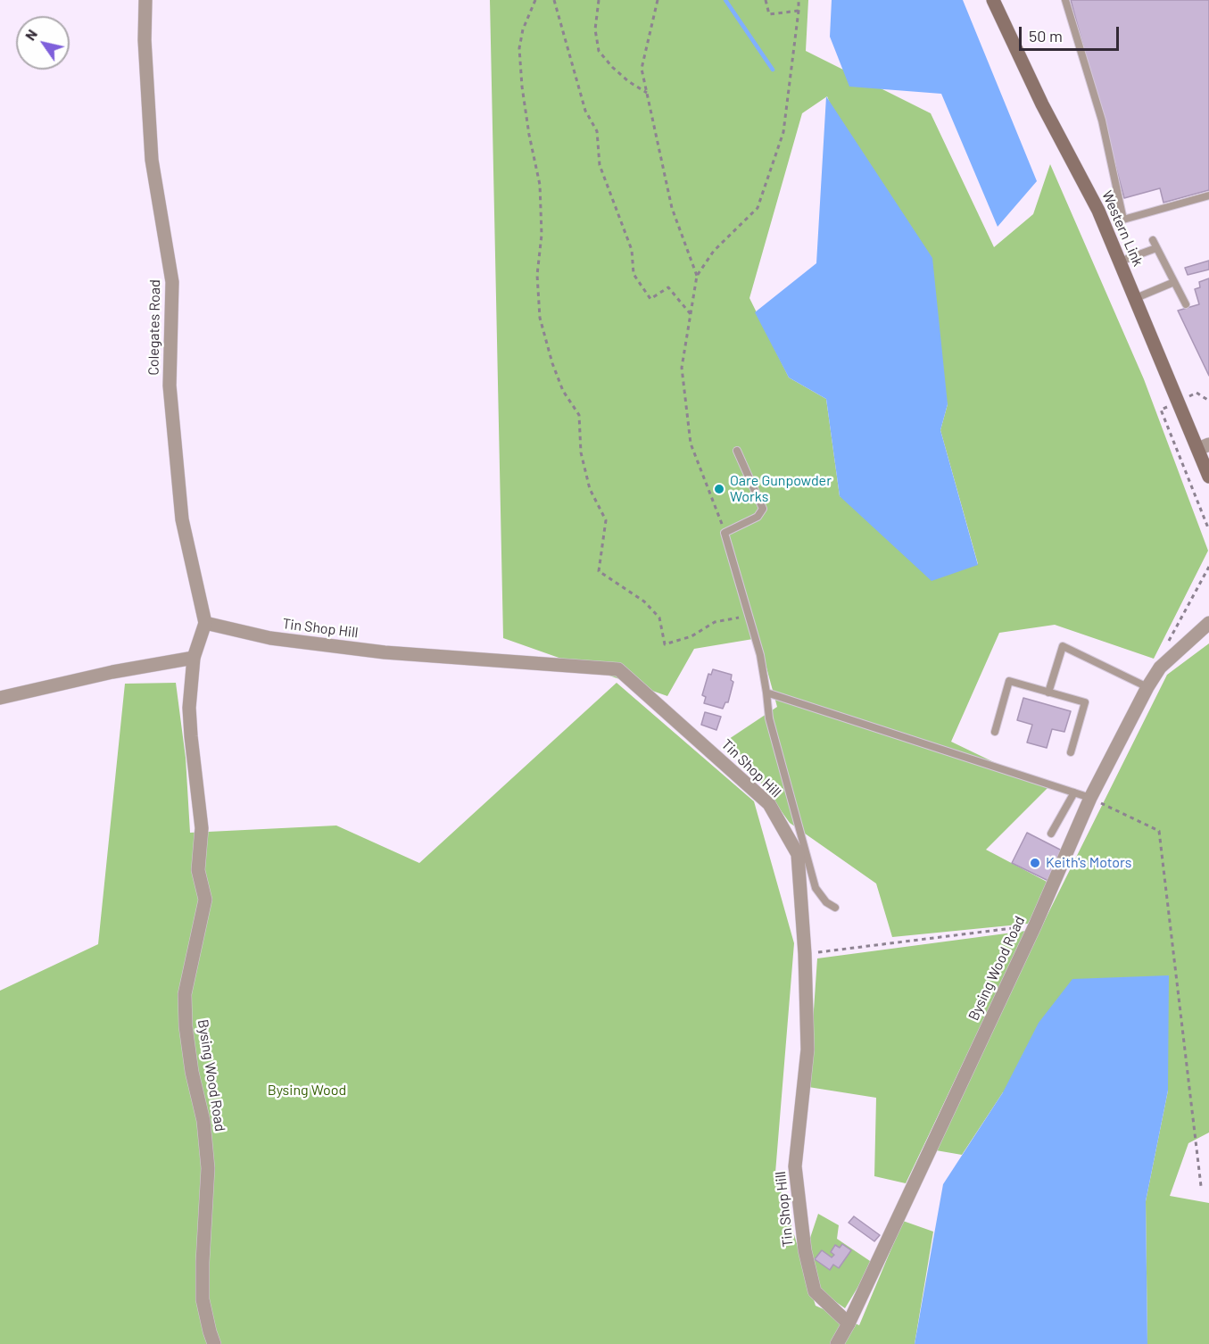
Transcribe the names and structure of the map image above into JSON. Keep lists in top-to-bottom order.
{
  "streets": {
    "main road": ["Western Link"],
    "street": ["Colegates Road", "Tin Shop Hill", "Bysing Wood Road"]
  },
  "crossings": [
    ["Colegates Road", "Tin Shop Hill"],
    ["Colegates Road", "Bysing Wood Road"],
    ["Tin Shop Hill", "Bysing Wood Road"]
  ],
  "parks": ["Bysing Wood"],
  "places": ["Oare Gunpowder Works", "Keith's Motors"],
  "scale_bar": "50 m",
  "north": "top left"
}
